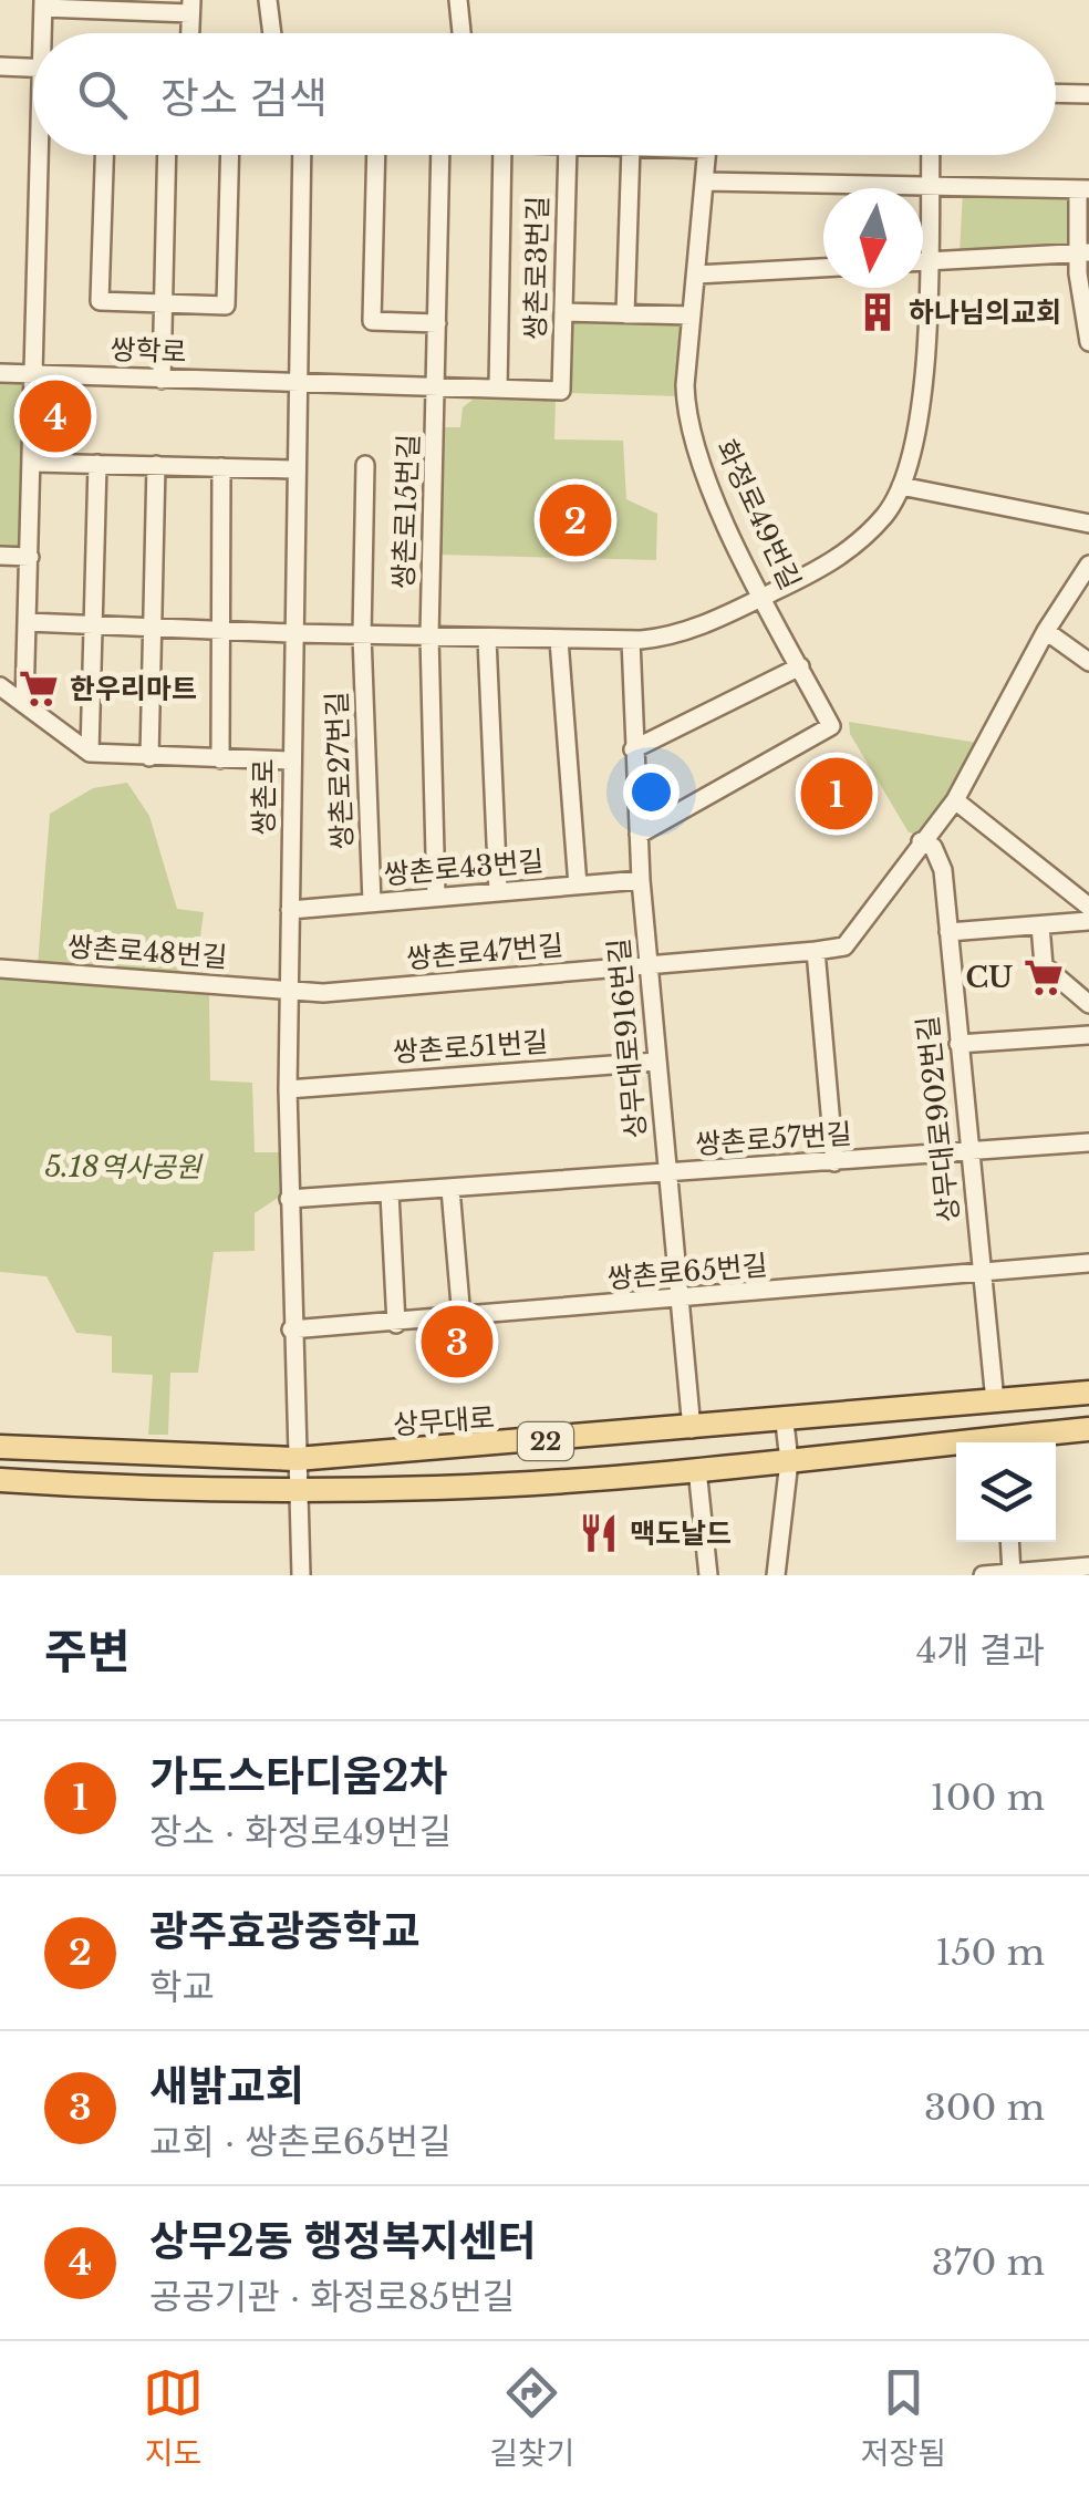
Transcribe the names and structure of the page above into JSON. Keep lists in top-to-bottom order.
{
  "streets": {
    "main road": ["상무대로", "22"],
    "street": [
      "쌍촌로3번길",
      "쌍학로",
      "쌍촌로15번길",
      "화정로49번길",
      "쌍촌로27번길",
      "쌍촌로",
      "쌍촌로43번길",
      "쌍촌로48번길",
      "쌍촌로47번길",
      "상무대로916번길",
      "쌍촌로51번길",
      "상무대로902번길",
      "쌍촌로57번길",
      "쌍촌로65번길"
    ]
  },
  "crossings": [
    ["쌍학로", "쌍촌로"],
    ["화정로49번길", "상무대로916번길"],
    ["쌍촌로27번길", "쌍촌로43번길"],
    ["쌍촌로", "쌍촌로43번길"],
    ["쌍촌로", "쌍촌로48번길"],
    ["쌍촌로", "쌍촌로47번길"],
    ["쌍촌로", "쌍촌로51번길"],
    ["쌍촌로", "쌍촌로57번길"],
    ["쌍촌로", "쌍촌로65번길"],
    ["쌍촌로", "상무대로"],
    ["쌍촌로", "22"],
    ["쌍촌로43번길", "상무대로916번길"],
    ["쌍촌로48번길", "쌍촌로47번길"],
    ["쌍촌로47번길", "상무대로916번길"],
    ["쌍촌로47번길", "상무대로902번길"],
    ["상무대로916번길", "쌍촌로51번길"],
    ["상무대로916번길", "쌍촌로57번길"],
    ["상무대로916번길", "쌍촌로65번길"],
    ["상무대로916번길", "상무대로"],
    ["상무대로902번길", "쌍촌로57번길"],
    ["상무대로902번길", "쌍촌로65번길"],
    ["상무대로902번길", "상무대로"]
  ],
  "parks": ["5.18역사공원"],
  "places": {
    "building": ["하나님의교회"],
    "supermarket": ["한우리마트", "CU"],
    "restaurant": ["맥도날드"]
  },
  "north": "bottom",
  "page": {
    "search": "장소 검색",
    "pins": [
      "4",
      "2",
      "1",
      "3"
    ],
    "heading": ["주변", "4개 결과"],
    "list": [
      {
        "mark": "1",
        "name": "가도스타디움2차",
        "note": "장소 · 화정로49번길",
        "value": "100 m"
      },
      {
        "mark": "2",
        "name": "광주효광중학교",
        "note": "학교",
        "value": "150 m"
      },
      {
        "mark": "3",
        "name": "새밝교회",
        "note": "교회 · 쌍촌로65번길",
        "value": "300 m"
      },
      {
        "mark": "4",
        "name": "상무2동 행정복지센터",
        "note": "공공기관 · 화정로85번길",
        "value": "370 m"
      }
    ],
    "nav": ["지도", "길찾기", "저장됨"]
  }
}
